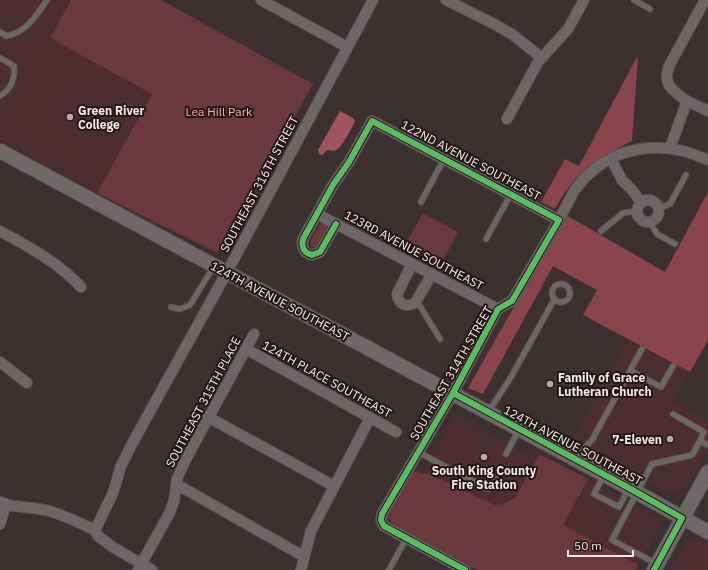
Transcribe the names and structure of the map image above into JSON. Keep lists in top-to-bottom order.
{
  "streets": {
    "street": [
      "122ND AVENUE SOUTHEAST",
      "SOUTHEAST 316TH STREET",
      "123RD AVENUE SOUTHEAST",
      "124TH AVENUE SOUTHEAST",
      "SOUTHEAST 314TH STREET",
      "124TH PLACE SOUTHEAST",
      "SOUTHEAST 315TH PLACE"
    ]
  },
  "crossings": [
    ["122ND AVENUE SOUTHEAST", "123RD AVENUE SOUTHEAST"],
    ["122ND AVENUE SOUTHEAST", "SOUTHEAST 314TH STREET"],
    ["SOUTHEAST 316TH STREET", "124TH AVENUE SOUTHEAST"],
    ["123RD AVENUE SOUTHEAST", "SOUTHEAST 314TH STREET"],
    ["124TH AVENUE SOUTHEAST", "SOUTHEAST 314TH STREET"],
    ["124TH PLACE SOUTHEAST", "SOUTHEAST 315TH PLACE"]
  ],
  "parks": ["Lea Hill Park"],
  "places": [
    "Green River College",
    "Family of Grace Lutheran Church",
    "7-Eleven",
    "South King County Fire Station"
  ],
  "scale_bar": "50 m"
}
